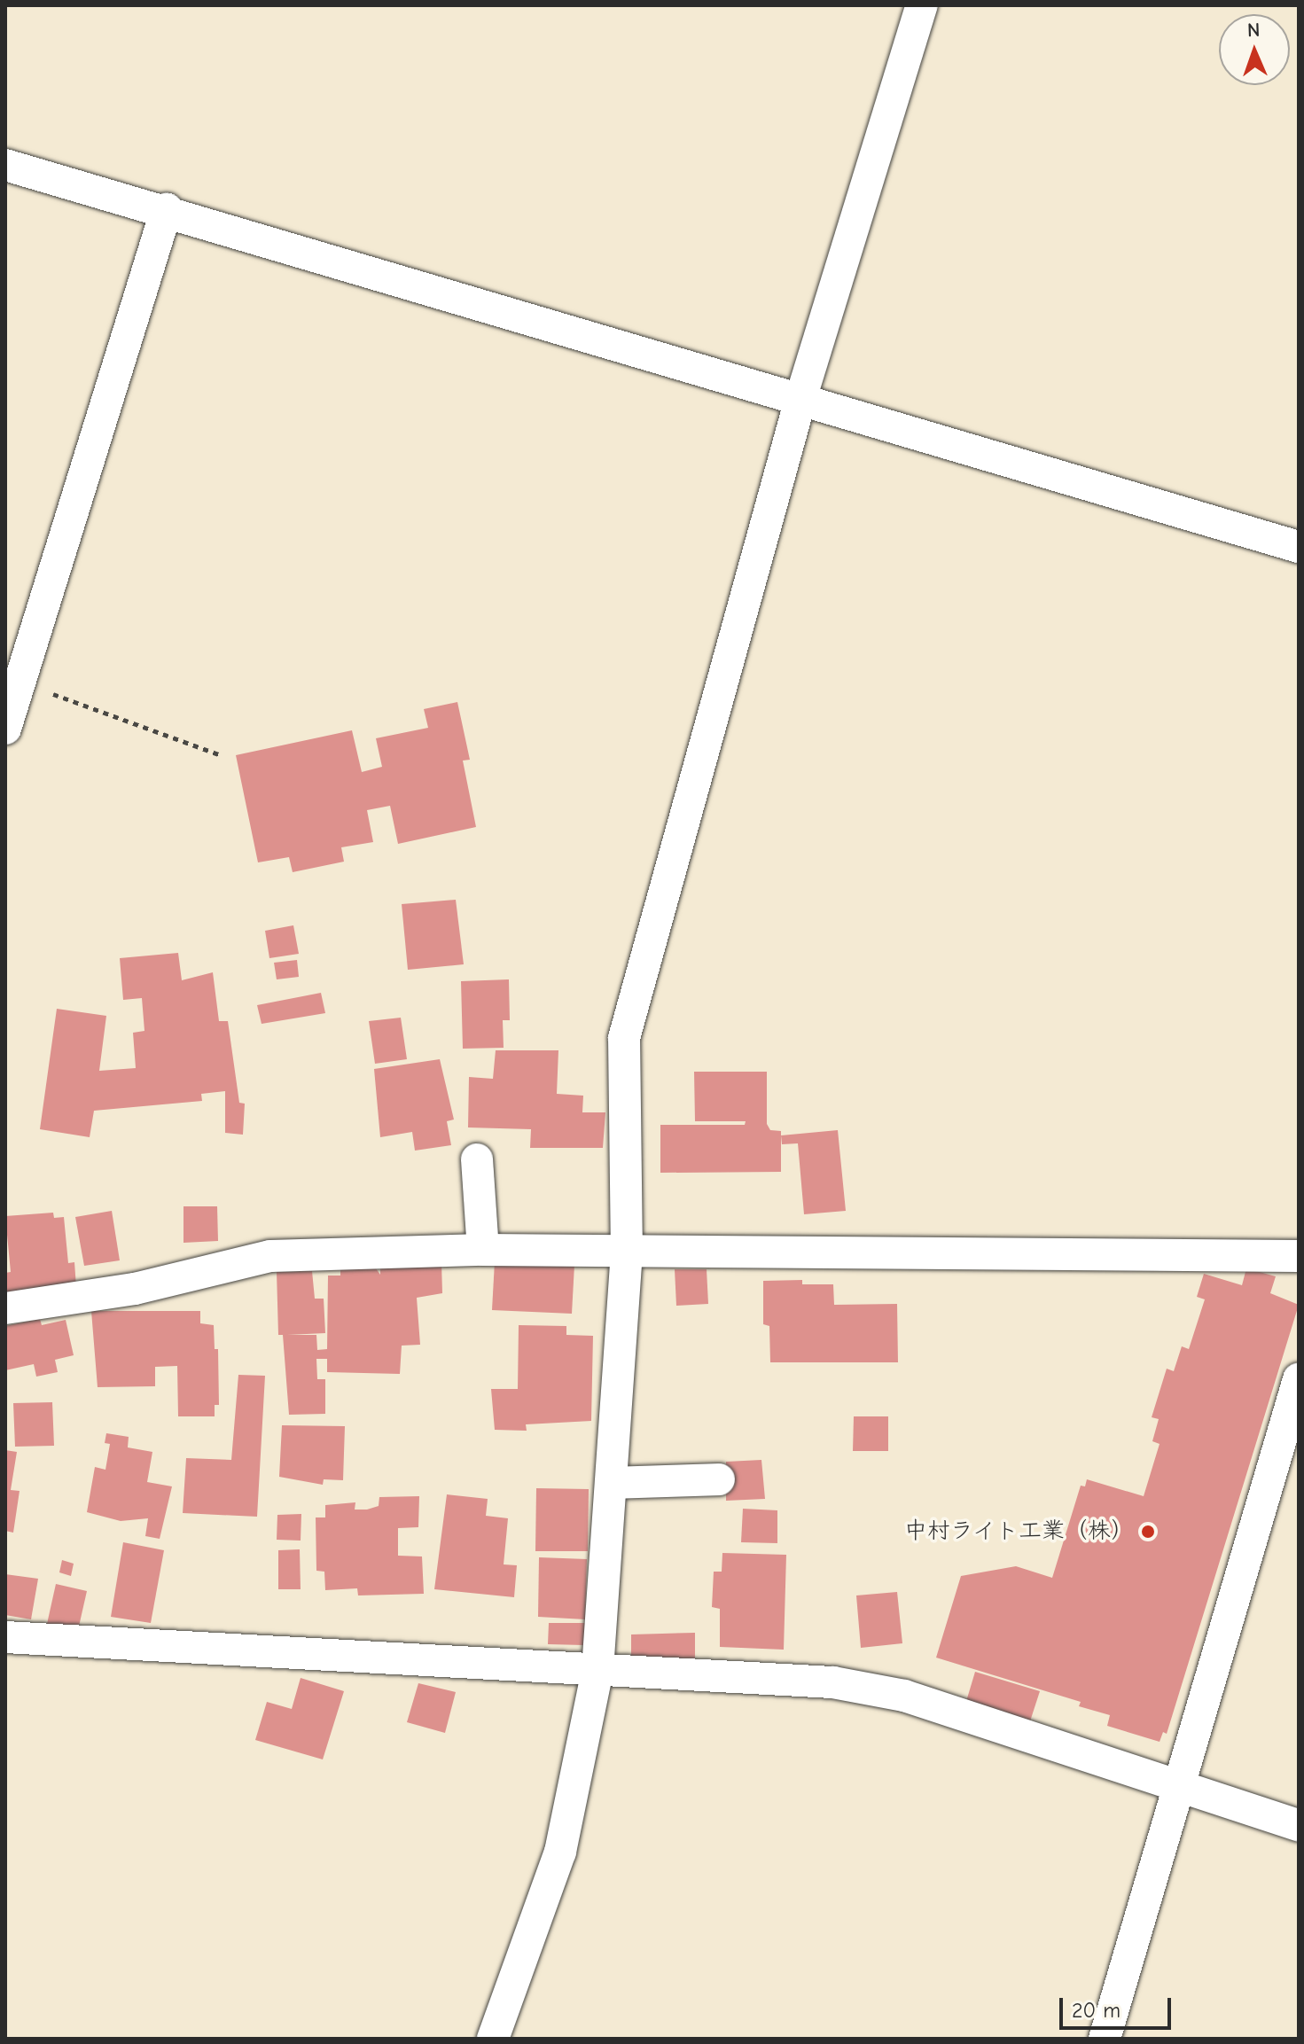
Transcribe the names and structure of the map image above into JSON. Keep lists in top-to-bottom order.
{
  "places": ["中村ライト工業（株）"],
  "scale_bar": "20 m",
  "north": "top"
}
